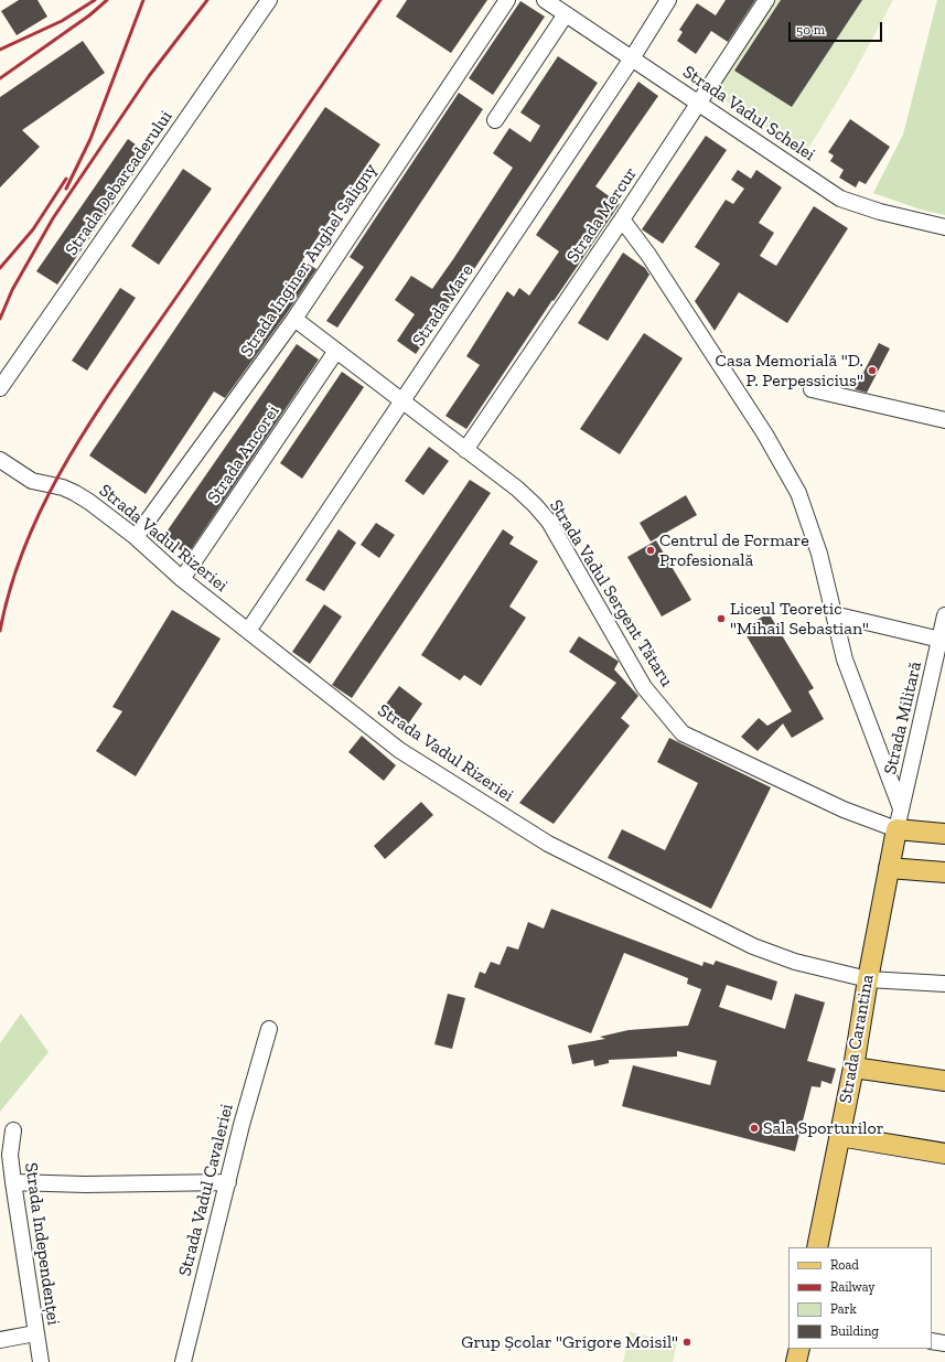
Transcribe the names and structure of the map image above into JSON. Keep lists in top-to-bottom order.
{
  "streets": {
    "main road": ["Strada Carantina"],
    "street": [
      "Strada Vadul Schelei",
      "Strada Debarcaderului",
      "Strada Mercur",
      "Strada Inginer Anghel Saligny",
      "Strada Mare",
      "Strada Ancorei",
      "Strada Vadul Rizeriei",
      "Strada Vadul Sergent Tătaru",
      "Strada Militară",
      "Strada Vadul Cavaleriei",
      "Strada Independenței"
    ]
  },
  "crossings": [
    ["Strada Vadul Schelei", "Strada Mercur"],
    ["Strada Vadul Schelei", "Strada Mare"],
    ["Strada Mercur", "Strada Vadul Sergent Tătaru"],
    ["Strada Inginer Anghel Saligny", "Strada Vadul Rizeriei"],
    ["Strada Inginer Anghel Saligny", "Strada Vadul Sergent Tătaru"],
    ["Strada Mare", "Strada Vadul Rizeriei"],
    ["Strada Mare", "Strada Vadul Sergent Tătaru"],
    ["Strada Ancorei", "Strada Vadul Rizeriei"],
    ["Strada Ancorei", "Strada Vadul Sergent Tătaru"],
    ["Strada Vadul Rizeriei", "Strada Carantina"],
    ["Strada Vadul Sergent Tătaru", "Strada Militară"],
    ["Strada Vadul Sergent Tătaru", "Strada Carantina"],
    ["Strada Militară", "Strada Carantina"]
  ],
  "places": [
    "Casa Memorială \"D. P. Perpessicius\"",
    "Centrul de Formare Profesională",
    "Liceul Teoretic \"Mihail Sebastian\"",
    "Sala Sporturilor",
    "Grup Școlar \"Grigore Moisil\""
  ],
  "legend": [
    "Road",
    "Railway",
    "Park",
    "Building"
  ],
  "scale_bar": "50 m"
}
